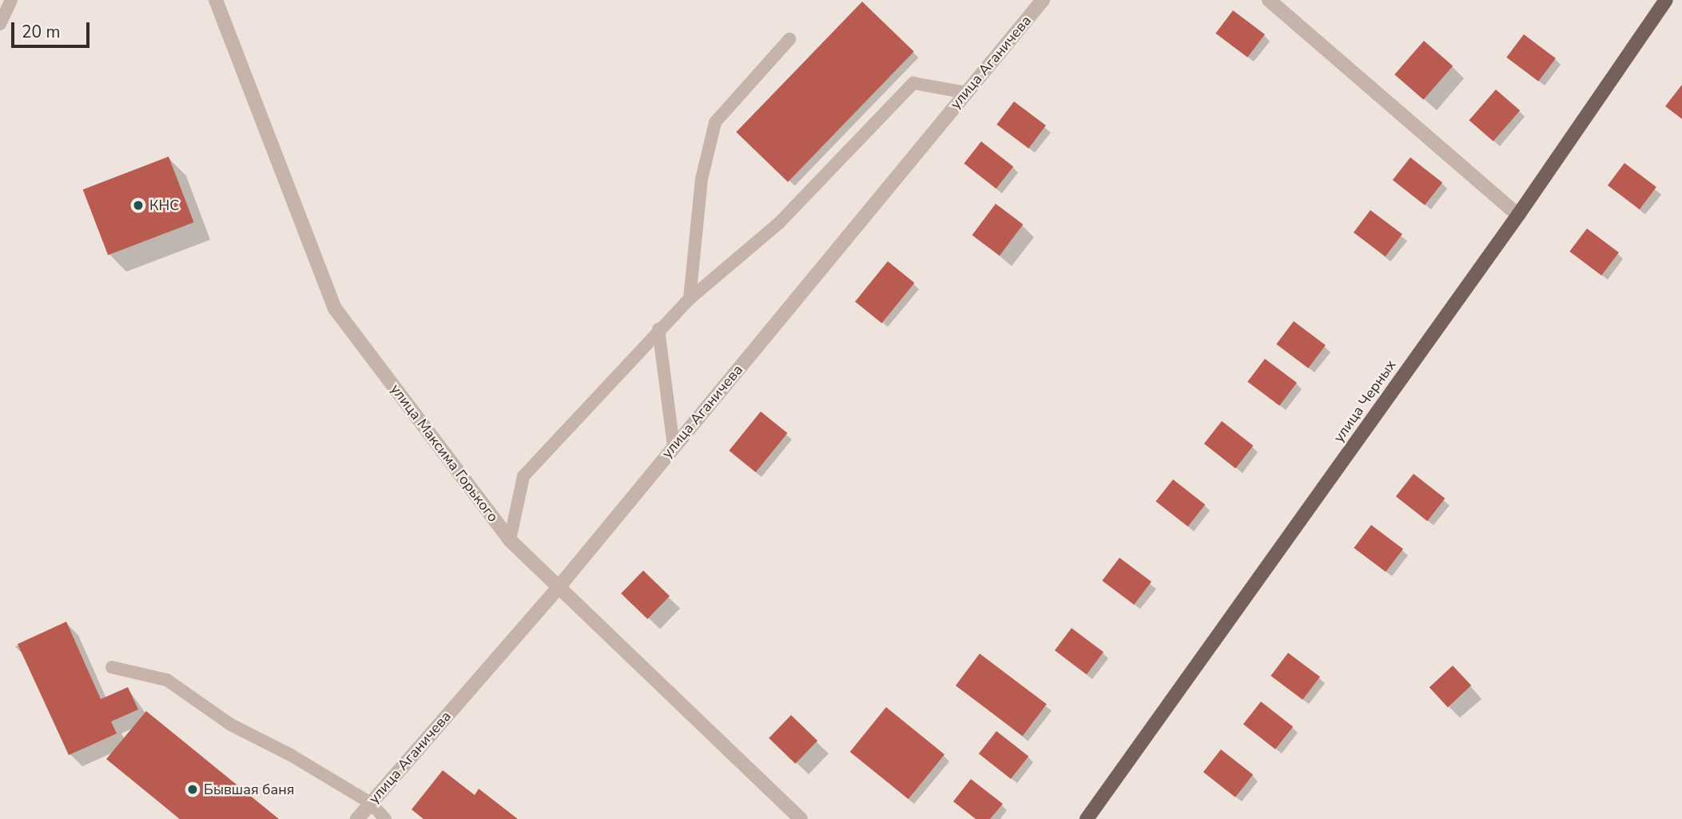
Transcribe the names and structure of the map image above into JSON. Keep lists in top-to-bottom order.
{
  "streets": {
    "main road": ["улица Черных"],
    "street": ["улица Аганичева", "улица Максима Горького"]
  },
  "crossings": [
    ["улица Аганичева", "улица Максима Горького"]
  ],
  "places": ["КНС", "Бывшая баня"],
  "scale_bar": "20 m"
}
